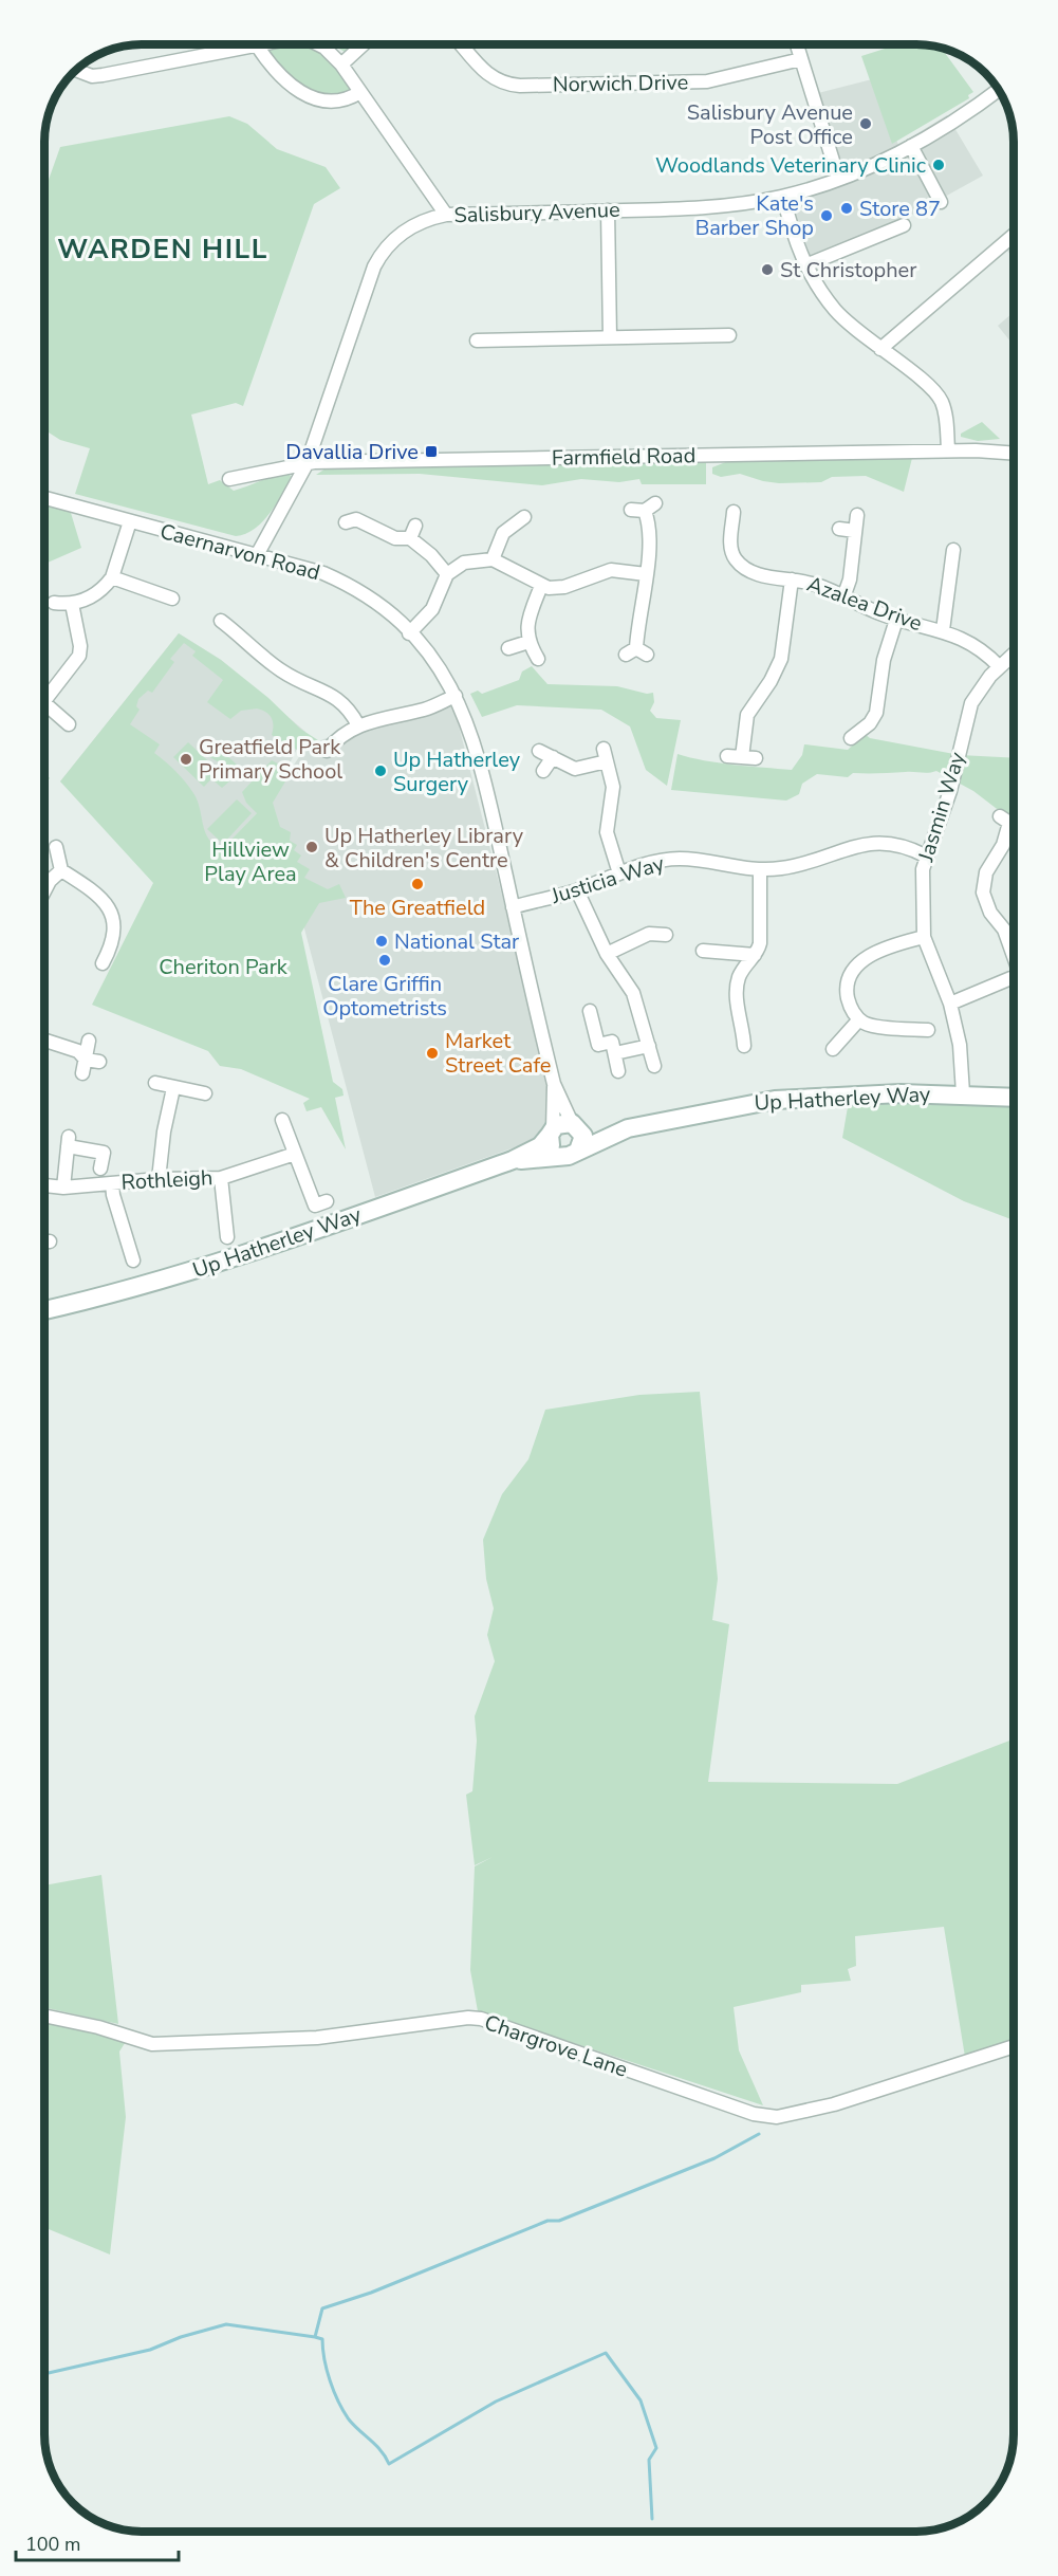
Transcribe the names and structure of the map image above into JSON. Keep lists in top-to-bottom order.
{
  "streets": {
    "street": [
      "Norwich Drive",
      "Salisbury Avenue",
      "Farmfield Road",
      "Caernarvon Road",
      "Azalea Drive",
      "Jasmin Way",
      "Justicia Way",
      "Up Hatherley Way",
      "Rothleigh",
      "Chargrove Lane"
    ]
  },
  "crossings": [
    ["Salisbury Avenue", "Farmfield Road"],
    ["Salisbury Avenue", "Caernarvon Road"],
    ["Caernarvon Road", "Justicia Way"],
    ["Caernarvon Road", "Up Hatherley Way"],
    ["Azalea Drive", "Jasmin Way"],
    ["Jasmin Way", "Justicia Way"],
    ["Jasmin Way", "Up Hatherley Way"]
  ],
  "districts": ["WARDEN HILL"],
  "parks": ["Hillview Play Area", "Cheriton Park"],
  "places": {
    "other": [
      "Salisbury Avenue Post Office",
      "Woodlands Veterinary Clinic",
      "Store 87",
      "Kate's Barber Shop",
      "St Christopher",
      "Greatfield Park Primary School",
      "Up Hatherley Surgery",
      "Up Hatherley Library & Children's Centre",
      "The Greatfield",
      "National Star",
      "Clare Griffin Optometrists",
      "Market Street Cafe"
    ],
    "transit": ["Davallia Drive"]
  },
  "scale_bar": "100 m"
}
